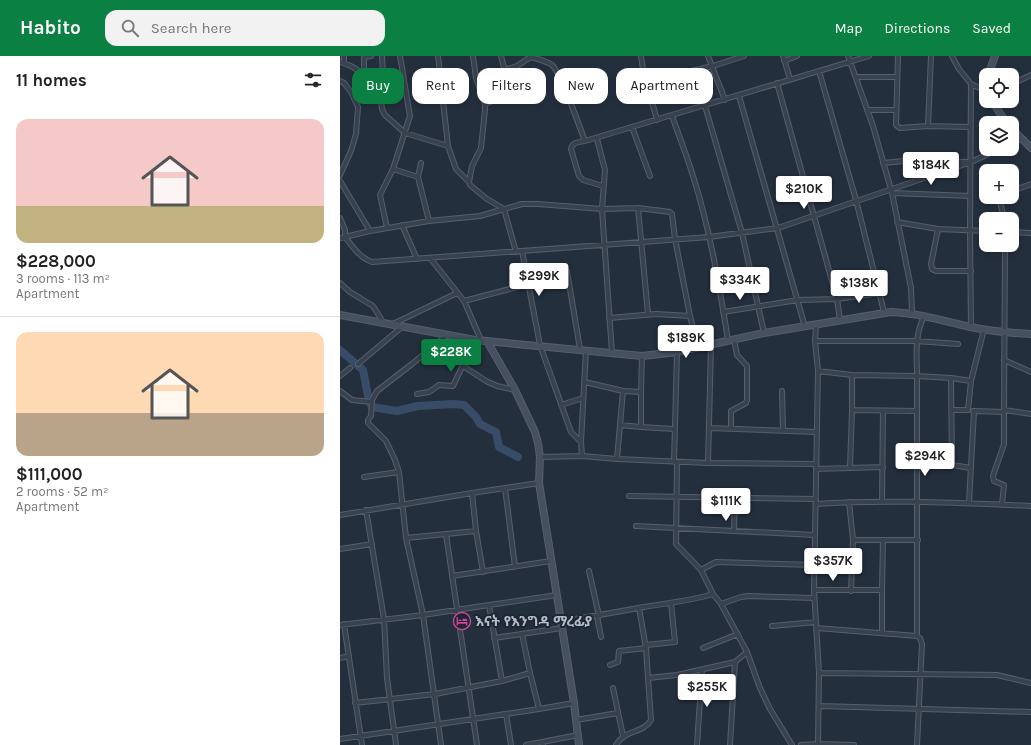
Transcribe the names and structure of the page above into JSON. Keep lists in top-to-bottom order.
{
  "places": {
    "hotel": ["እናት የእንግዳ ማረፊያ"]
  },
  "page": {
    "header": "Habito",
    "search": "Search here",
    "nav": ["Map", "Directions", "Saved"],
    "heading": "11 homes",
    "map_buttons": ["+", "−"],
    "chip": [
      "Buy",
      "Rent",
      "Filters",
      "New",
      "Apartment"
    ],
    "list": [
      {
        "name": "$228,000",
        "note": "3 rooms · 113 m² · Apartment"
      },
      {
        "name": "$111,000",
        "note": "2 rooms · 52 m² · Apartment"
      }
    ],
    "price": [
      "$184K",
      "$210K",
      "$299K",
      "$334K",
      "$138K",
      "$189K",
      "$228K",
      "$294K",
      "$111K",
      "$357K",
      "$255K"
    ]
  }
}
